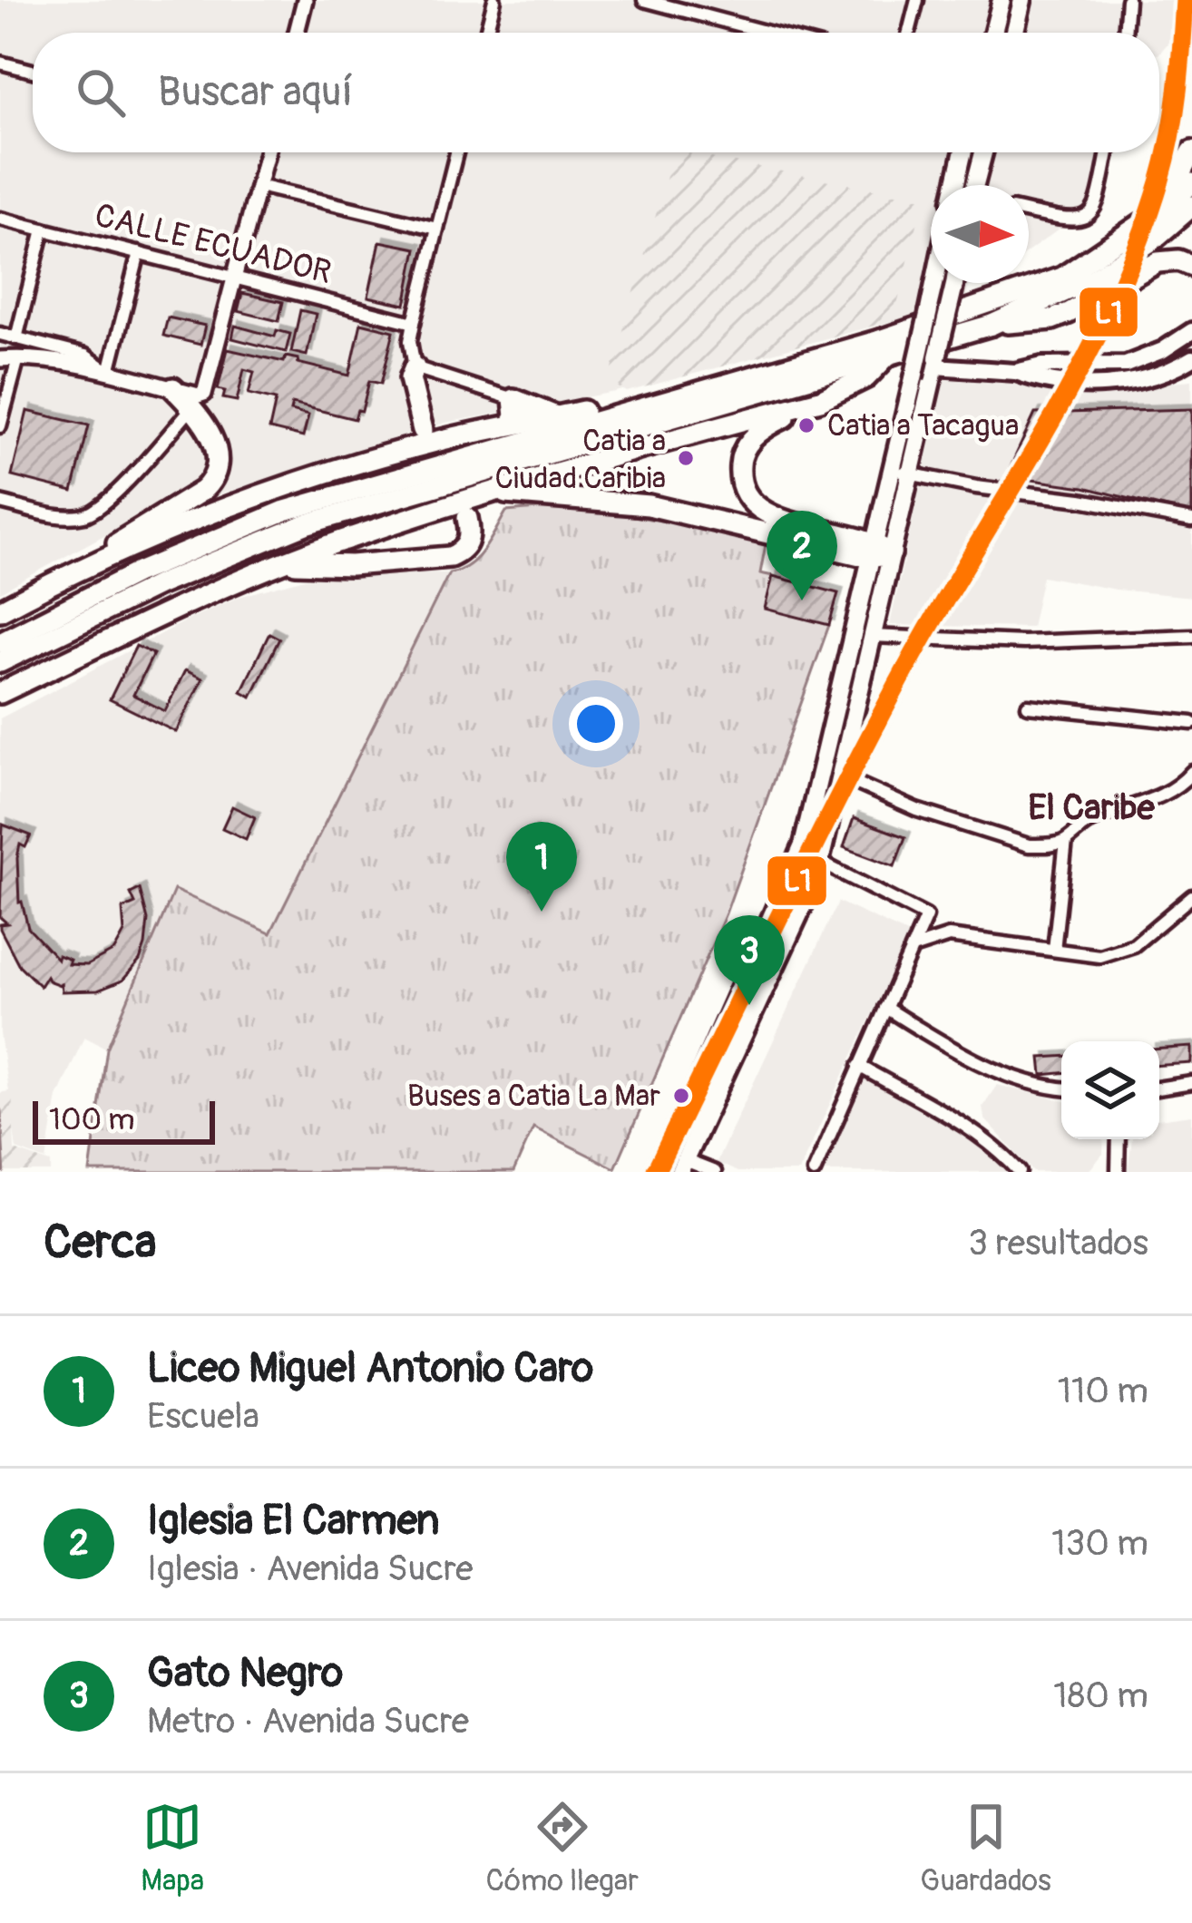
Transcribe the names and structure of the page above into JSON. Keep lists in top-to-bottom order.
{
  "streets": {
    "street": ["CALLE ECUADOR"]
  },
  "districts": ["El Caribe"],
  "places": ["Catia a Tacagua", "Catia a Ciudad Caribia", "Buses a Catia La Mar"],
  "lines": ["transit line L1"],
  "scale_bar": "100 m",
  "north": "right",
  "page": {
    "search": "Buscar aquí",
    "pins": ["2", "1", "3"],
    "scale": "100 m",
    "heading": ["Cerca", "3 resultados"],
    "list": [
      {
        "mark": "1",
        "name": "Liceo Miguel Antonio Caro",
        "note": "Escuela",
        "value": "110 m"
      },
      {
        "mark": "2",
        "name": "Iglesia El Carmen",
        "note": "Iglesia · Avenida Sucre",
        "value": "130 m"
      },
      {
        "mark": "3",
        "name": "Gato Negro",
        "note": "Metro · Avenida Sucre",
        "value": "180 m"
      }
    ],
    "nav": ["Mapa", "Cómo llegar", "Guardados"]
  }
}
